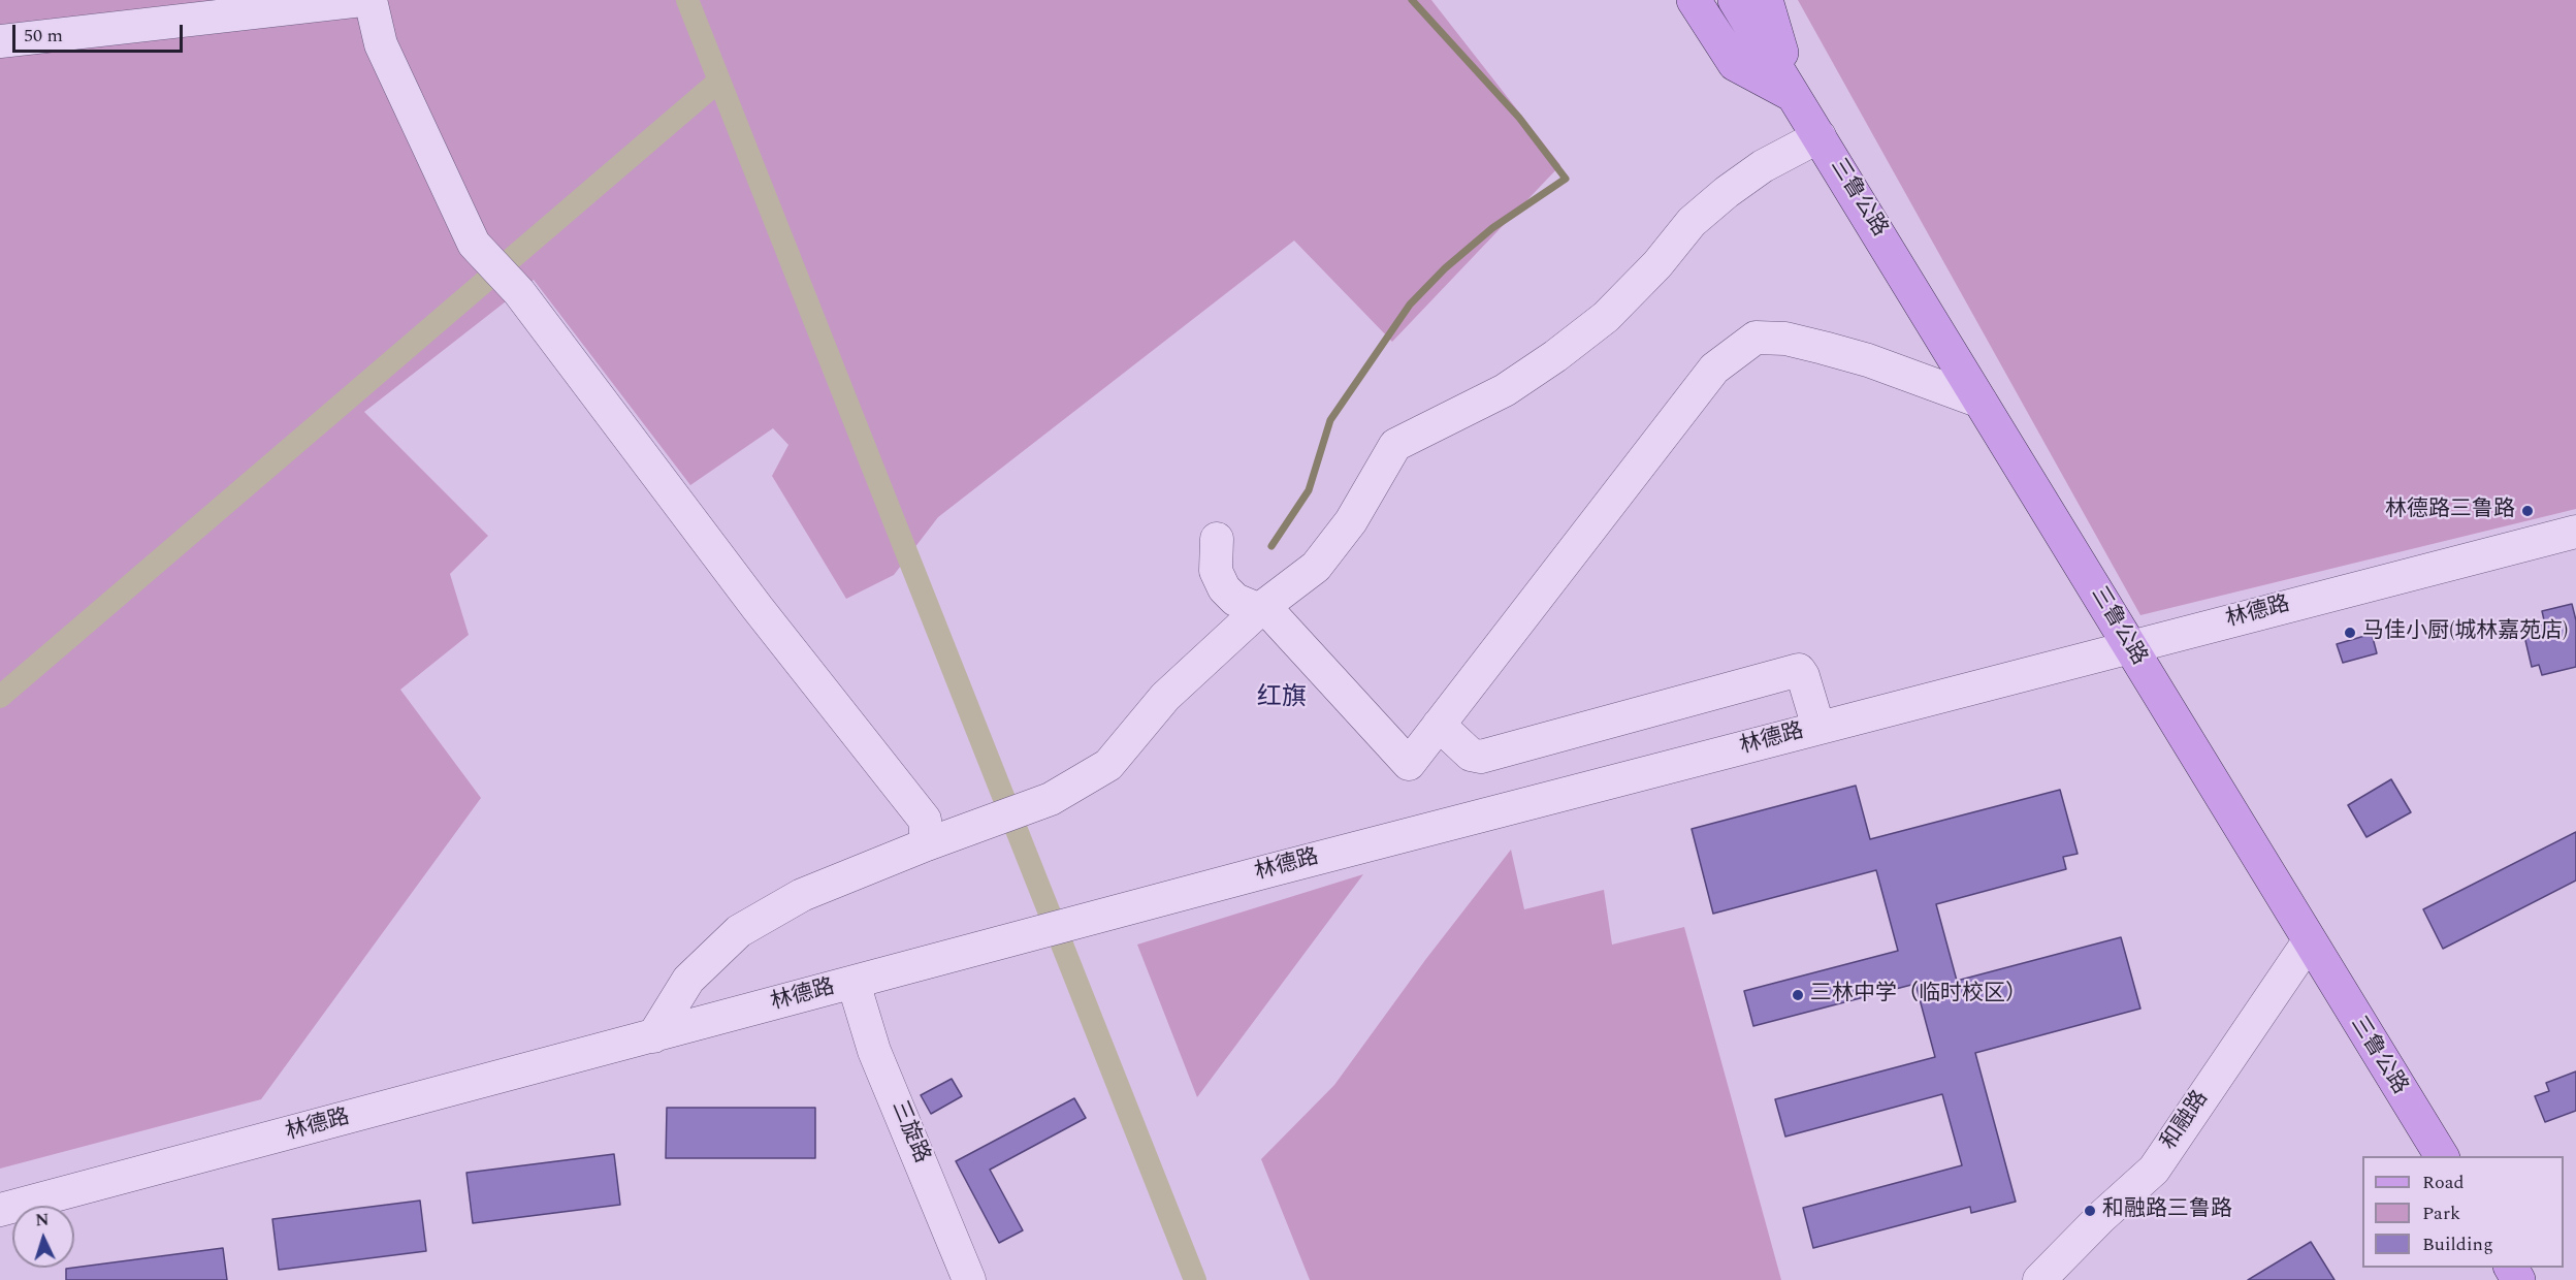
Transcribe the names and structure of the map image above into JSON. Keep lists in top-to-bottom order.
{
  "streets": {
    "main road": ["三鲁公路"],
    "street": ["林德路", "和融路", "三旋路"]
  },
  "crossings": [
    ["三鲁公路", "林德路"],
    ["三鲁公路", "和融路"],
    ["林德路", "三旋路"]
  ],
  "districts": ["红旗"],
  "places": [
    "林德路三鲁路",
    "马佳小厨(城林嘉苑店)",
    "三林中学（临时校区）",
    "和融路三鲁路"
  ],
  "legend": ["Road", "Park", "Building"],
  "scale_bar": "50 m",
  "north": "top"
}
